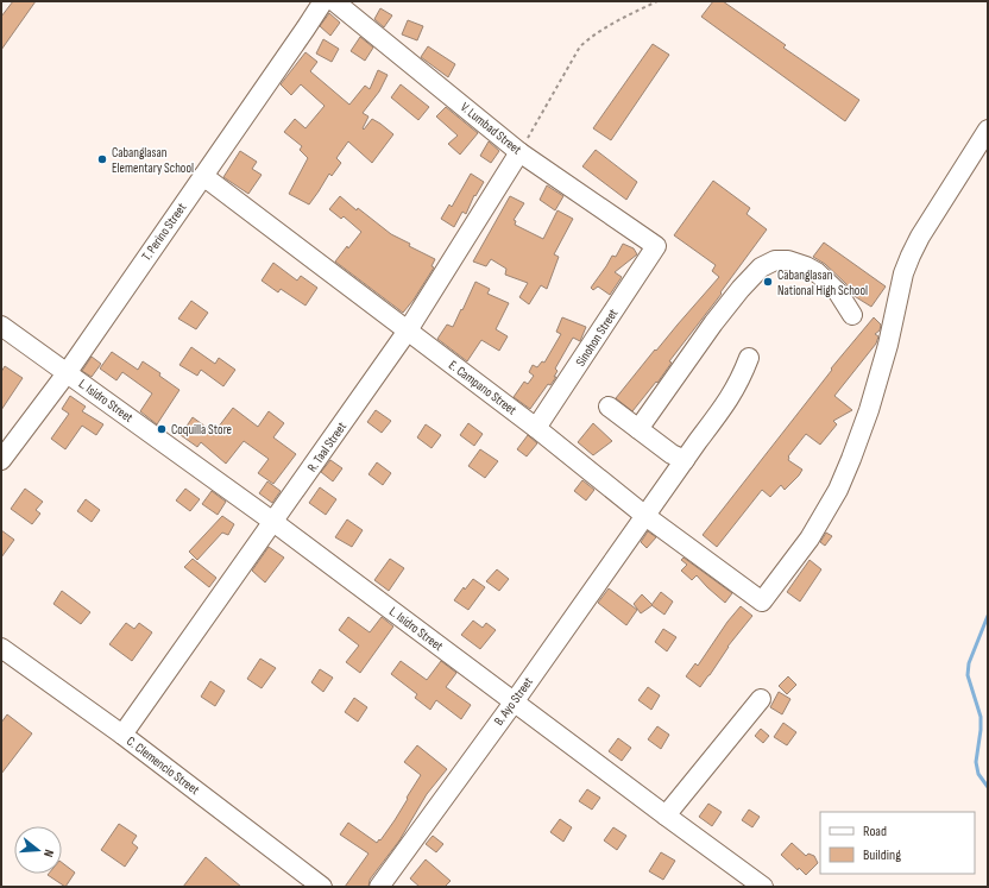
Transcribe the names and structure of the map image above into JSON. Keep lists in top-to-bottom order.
{
  "streets": {
    "street": [
      "V. Lumbad Street",
      "T. Perino Street",
      "Sinohon Street",
      "E. Campano Street",
      "L. Isidro Street",
      "R. Taal Street",
      "B. Ayo Street",
      "C. Clemencio Street"
    ]
  },
  "crossings": [
    ["V. Lumbad Street", "Sinohon Street"],
    ["V. Lumbad Street", "R. Taal Street"],
    ["T. Perino Street", "E. Campano Street"],
    ["T. Perino Street", "L. Isidro Street"],
    ["Sinohon Street", "E. Campano Street"],
    ["E. Campano Street", "R. Taal Street"],
    ["E. Campano Street", "B. Ayo Street"],
    ["L. Isidro Street", "R. Taal Street"],
    ["L. Isidro Street", "B. Ayo Street"],
    ["R. Taal Street", "C. Clemencio Street"]
  ],
  "places": ["Cabanglasan Elementary School", "Cabanglasan National High School", "Coquilla Store"],
  "legend": ["Road", "Building"],
  "north": "right"
}
